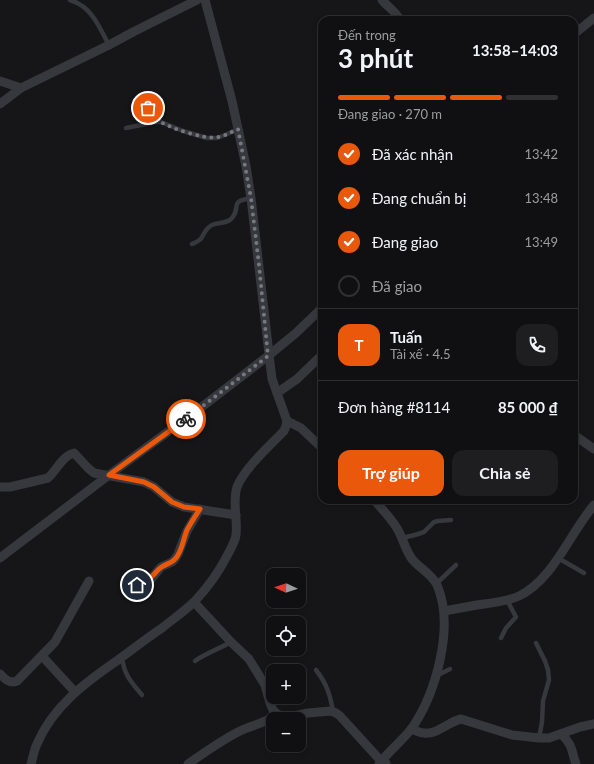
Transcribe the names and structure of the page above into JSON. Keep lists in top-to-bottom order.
{
  "north": "left",
  "page": {
    "heading": ["3 phút", "Đến trong", "13:58–14:03"],
    "panel": [
      "Tuấn",
      "Tài xế · 4.5",
      "Đơn hàng #8114",
      "85 000 ₫"
    ],
    "bar": "Đang giao · 270 m",
    "list": [
      ["Đã xác nhận", "13:42"],
      ["Đang chuẩn bị", "13:48"],
      ["Đang giao", "13:49"],
      "Đã giao"
    ],
    "round": "T",
    "buttons": ["Trợ giúp", "Chia sẻ"],
    "map_buttons": ["+", "−"]
  }
}
